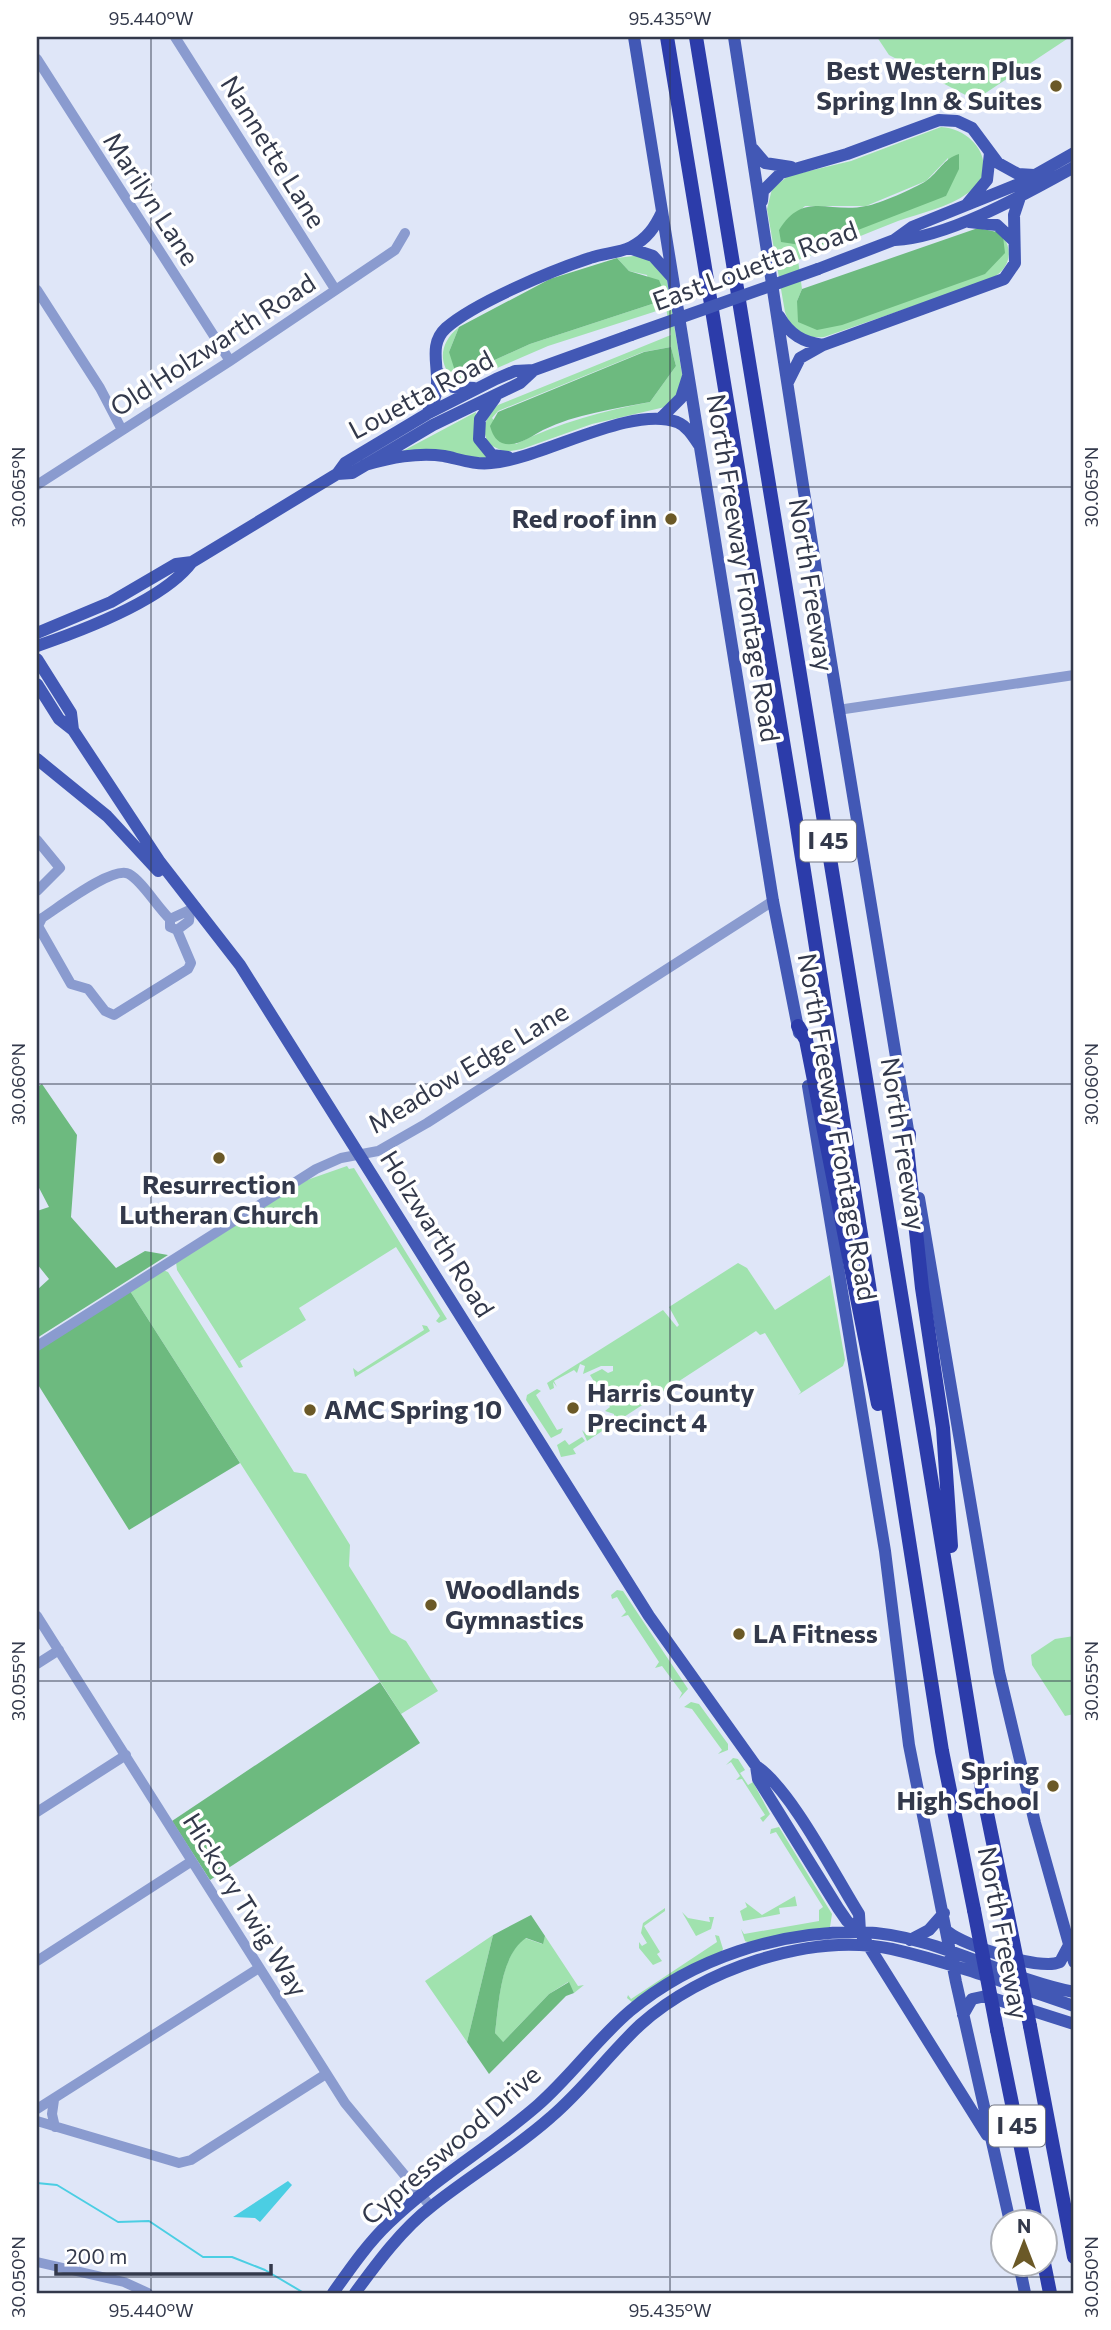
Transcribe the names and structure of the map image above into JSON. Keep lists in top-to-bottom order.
{
  "streets": {
    "highway": ["North Freeway", "I 45"],
    "main road": [
      "East Louetta Road",
      "Louetta Road",
      "North Freeway Frontage Road",
      "Holzwarth Road",
      "Cypresswood Drive"
    ],
    "street": [
      "Nannette Lane",
      "Marilyn Lane",
      "Old Holzwarth Road",
      "Meadow Edge Lane",
      "Hickory Twig Way"
    ]
  },
  "crossings": [
    ["Nannette Lane", "Old Holzwarth Road"],
    ["Marilyn Lane", "Old Holzwarth Road"],
    ["East Louetta Road", "Louetta Road"],
    ["North Freeway Frontage Road", "Meadow Edge Lane"],
    ["North Freeway Frontage Road", "Holzwarth Road"],
    ["North Freeway Frontage Road", "Cypresswood Drive"],
    ["Meadow Edge Lane", "Holzwarth Road"],
    ["Holzwarth Road", "Cypresswood Drive"],
    ["Hickory Twig Way", "Cypresswood Drive"]
  ],
  "places": [
    "Best Western Plus Spring Inn & Suites",
    "Red roof inn",
    "Resurrection Lutheran Church",
    "Harris County Precinct 4",
    "AMC Spring 10",
    "Woodlands Gymnastics",
    "LA Fitness",
    "Spring High School"
  ],
  "scale_bar": "200 m",
  "north": "top",
  "coordinates": [
    "95.440°W",
    "95.435°W",
    "30.065°N",
    "30.060°N",
    "30.055°N",
    "30.050°N"
  ]
}
